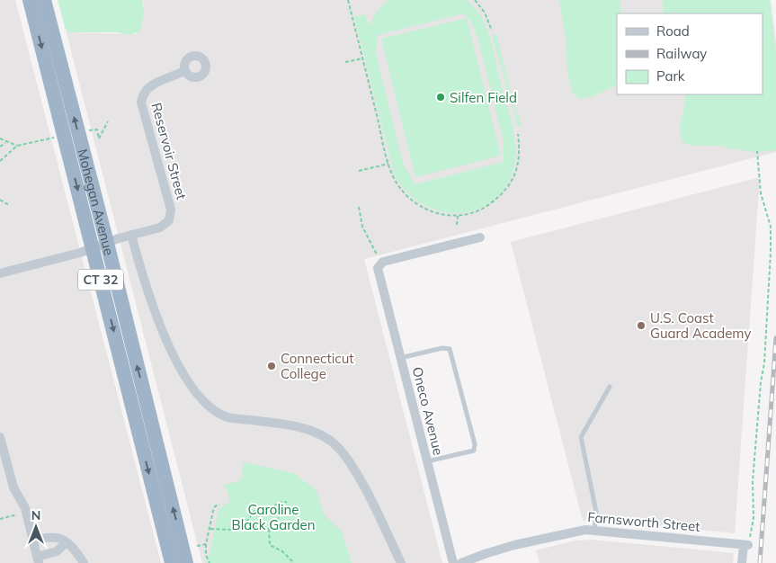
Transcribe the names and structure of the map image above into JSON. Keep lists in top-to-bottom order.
{
  "streets": {
    "highway": ["Mohegan Avenue", "CT 32"],
    "street": ["Reservoir Street", "Oneco Avenue", "Farnsworth Street"]
  },
  "crossings": [
    ["Reservoir Street", "Mohegan Avenue"]
  ],
  "parks": ["Caroline Black Garden"],
  "places": ["Silfen Field", "U.S. Coast Guard Academy", "Connecticut College"],
  "legend": ["Road", "Railway", "Park"],
  "north": "top"
}
